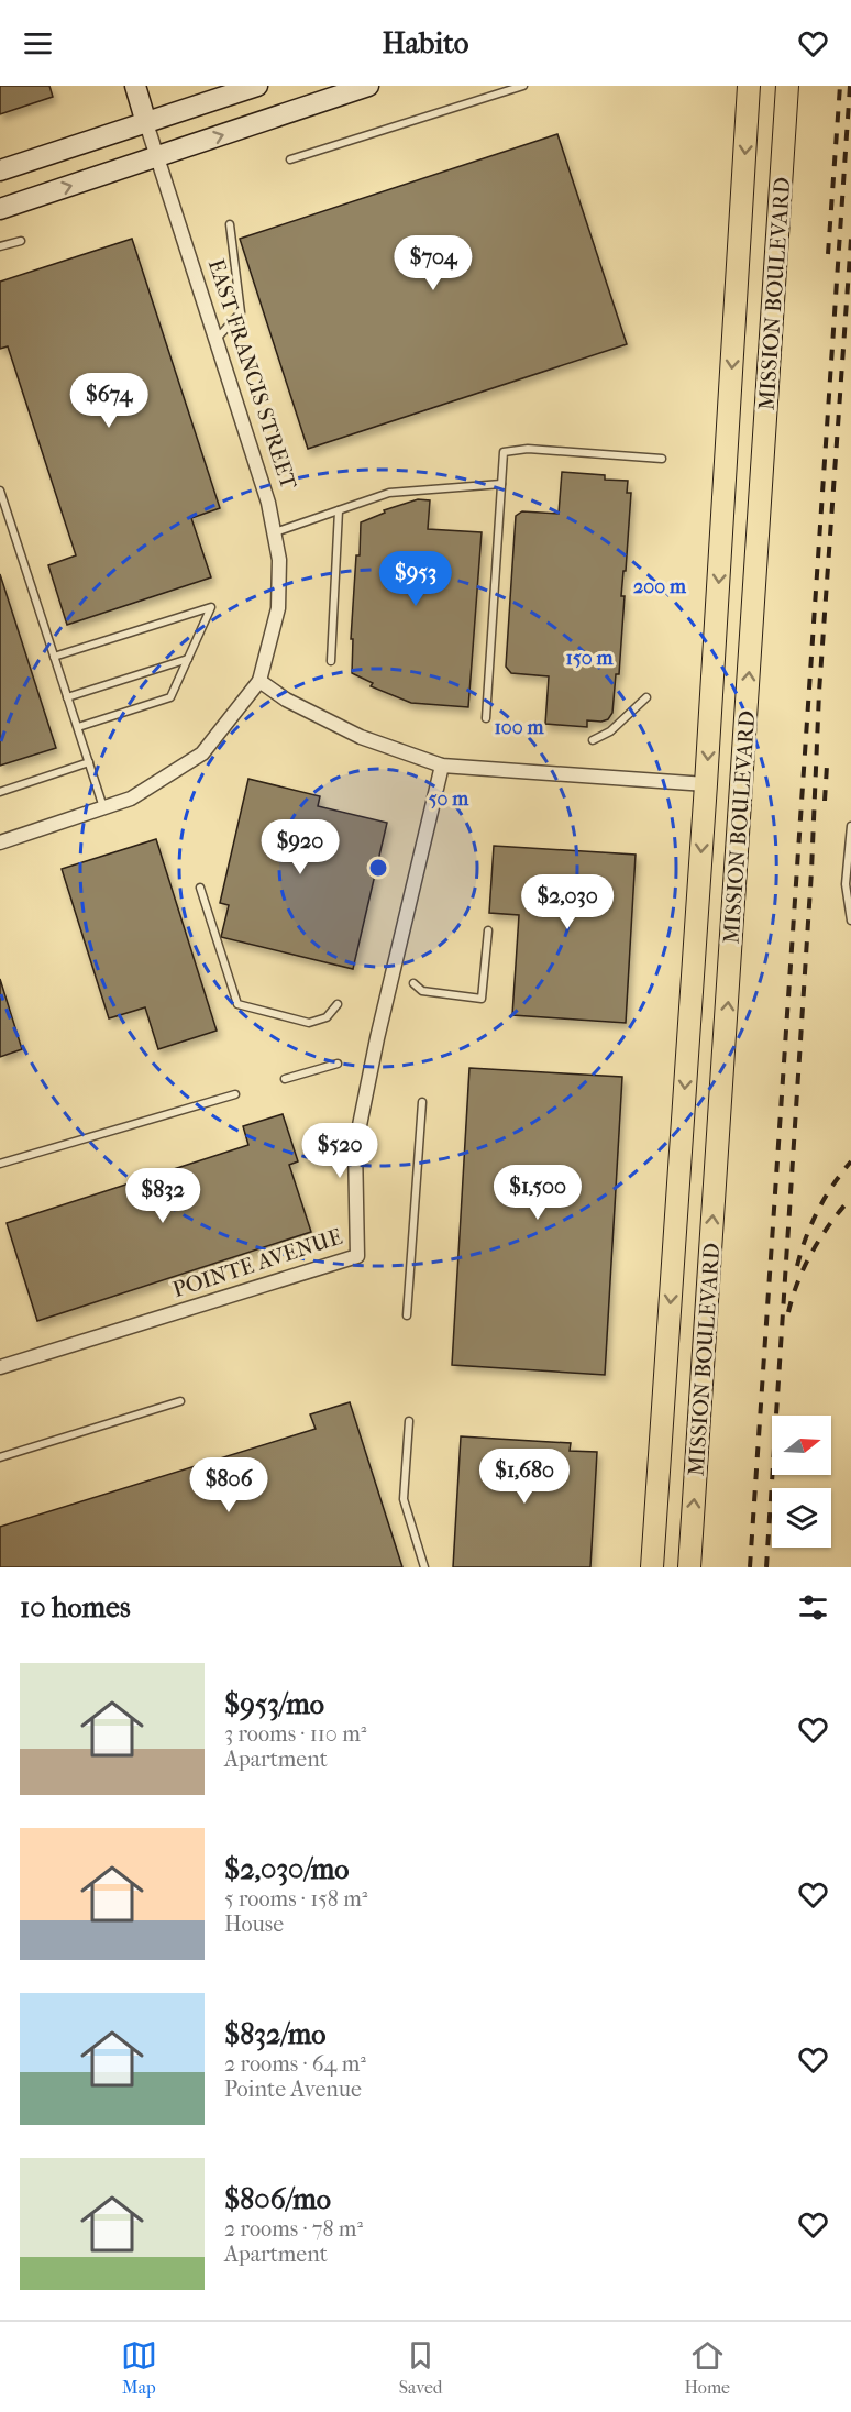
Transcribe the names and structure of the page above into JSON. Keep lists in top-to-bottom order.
{
  "streets": {
    "main road": ["MISSION BOULEVARD", "EAST FRANCIS STREET"],
    "street": ["POINTE AVENUE"]
  },
  "north": "right",
  "page": {
    "header": "Habito",
    "price": [
      "$704",
      "$674",
      "$953",
      "$920",
      "$2,030",
      "$520",
      "$1,500",
      "$832",
      "$1,680",
      "$806"
    ],
    "heading": "10 homes",
    "list": [
      {
        "name": "$953/mo",
        "note": "3 rooms · 110 m² · Apartment"
      },
      {
        "name": "$2,030/mo",
        "note": "5 rooms · 158 m² · House"
      },
      {
        "name": "$832/mo",
        "note": "2 rooms · 64 m² · Pointe Avenue"
      },
      {
        "name": "$806/mo",
        "note": "2 rooms · 78 m² · Apartment"
      }
    ],
    "tabs": ["Map", "Saved", "Home"]
  },
  "rings": [
    "200 m",
    "150 m",
    "100 m",
    "50 m"
  ]
}
